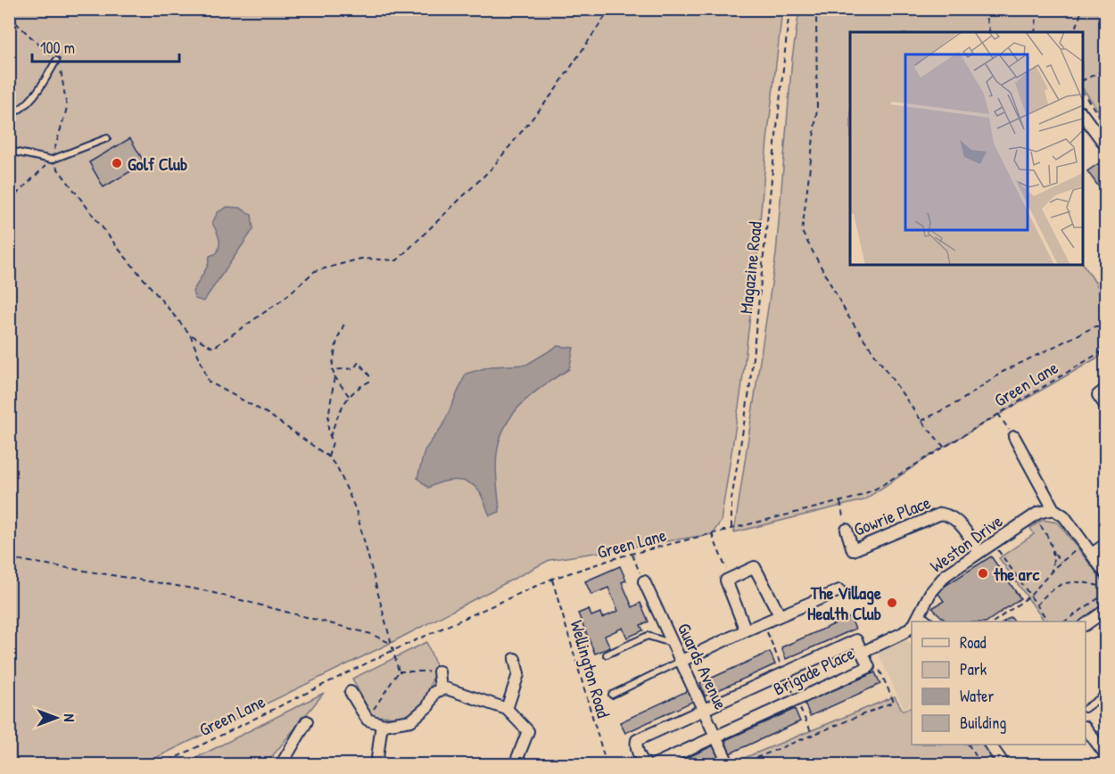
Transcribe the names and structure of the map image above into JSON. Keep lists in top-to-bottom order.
{
  "streets": {
    "street": [
      "Gowrie Place",
      "Weston Drive",
      "Guards Avenue",
      "Brigade Place"
    ],
    "path": ["Magazine Road", "Green Lane", "Wellington Road"]
  },
  "crossings": [
    ["Magazine Road", "Green Lane"],
    ["Green Lane", "Wellington Road"],
    ["Gowrie Place", "Weston Drive"],
    ["Weston Drive", "Brigade Place"],
    ["Guards Avenue", "Brigade Place"]
  ],
  "places": ["Golf Club", "the arc", "The Village Health Club"],
  "legend": [
    "Road",
    "Park",
    "Water",
    "Building"
  ],
  "scale_bar": "100 m",
  "north": "right"
}
